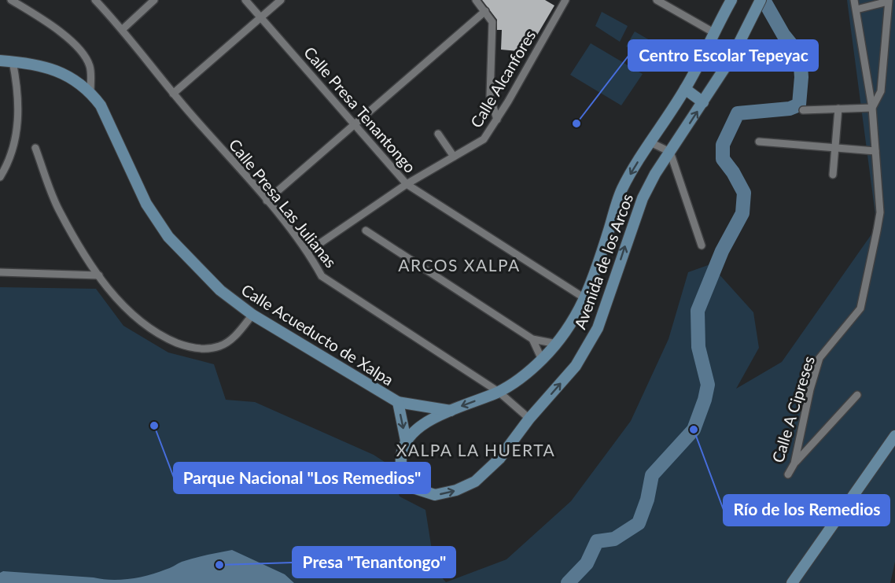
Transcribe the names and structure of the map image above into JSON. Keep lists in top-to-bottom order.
{
  "streets": {
    "main road": ["Avenida de los Arcos", "Calle Acueducto de Xalpa"],
    "street": [
      "Calle Alcanfores",
      "Calle Presa Tenantongo",
      "Calle Presa Las Julianas",
      "Calle A Cipreses"
    ]
  },
  "crossings": [
    ["Calle Alcanfores", "Calle Presa Tenantongo"],
    ["Calle Alcanfores", "Calle Presa Las Julianas"],
    ["Calle Presa Tenantongo", "Avenida de los Arcos"],
    ["Calle Presa Las Julianas", "Avenida de los Arcos"],
    ["Avenida de los Arcos", "Calle Acueducto de Xalpa"]
  ],
  "districts": ["ARCOS XALPA", "XALPA LA HUERTA"],
  "places": [
    "Centro Escolar Tepeyac",
    "Parque Nacional \"Los Remedios\"",
    "Río de los Remedios",
    "Presa \"Tenantongo\""
  ]
}
